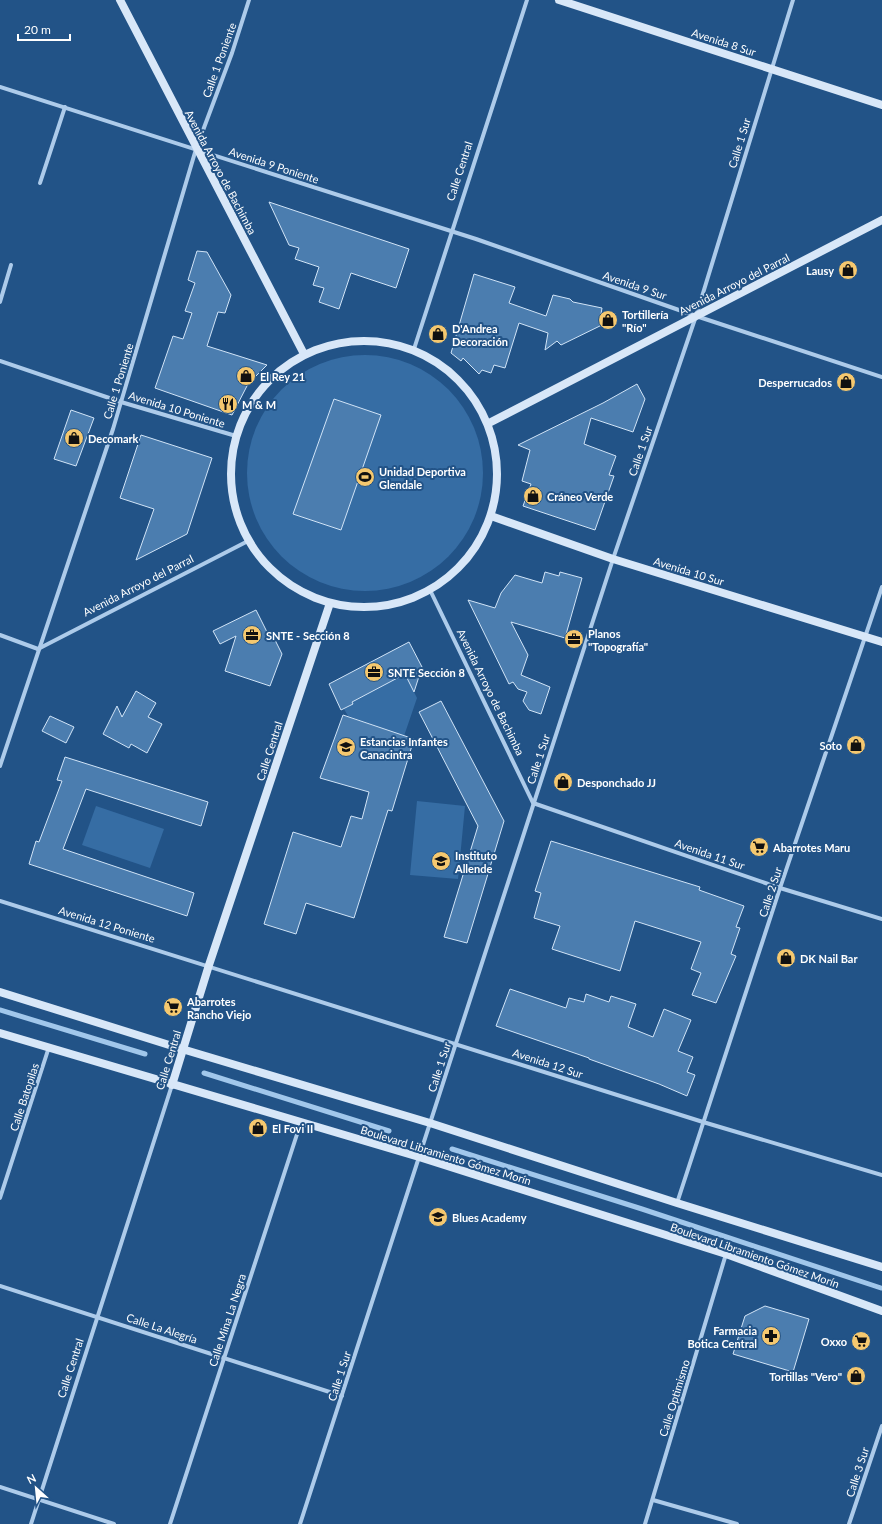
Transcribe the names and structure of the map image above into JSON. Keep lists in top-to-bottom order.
{
  "streets": {
    "main road": [
      "Avenida 8 Sur",
      "Calle Central",
      "Avenida Arroyo de Bachimba",
      "Avenida Arroyo del Parral",
      "Avenida 10 Sur",
      "Boulevard Libramiento Gómez Morín"
    ],
    "street": [
      "Calle 1 Poniente",
      "Calle 1 Sur",
      "Avenida 9 Poniente",
      "Avenida 9 Sur",
      "Avenida 10 Poniente",
      "Avenida 11 Sur",
      "Calle 2 Sur",
      "Avenida 12 Poniente",
      "Avenida 12 Sur",
      "Calle Batopilas",
      "Calle Mina La Negra",
      "Calle La Alegría",
      "Calle Optimismo",
      "Calle 3 Sur"
    ]
  },
  "crossings": [
    ["Avenida 8 Sur", "Calle 1 Sur"],
    ["Calle 1 Poniente", "Avenida 9 Poniente"],
    ["Calle 1 Poniente", "Avenida Arroyo de Bachimba"],
    ["Calle 1 Poniente", "Avenida Arroyo del Parral"],
    ["Calle 1 Poniente", "Avenida 10 Poniente"],
    ["Calle 1 Sur", "Avenida Arroyo de Bachimba"],
    ["Calle 1 Sur", "Avenida Arroyo del Parral"],
    ["Calle 1 Sur", "Avenida 9 Sur"],
    ["Calle 1 Sur", "Avenida 10 Sur"],
    ["Calle 1 Sur", "Avenida 11 Sur"],
    ["Calle 1 Sur", "Avenida 12 Sur"],
    ["Calle 1 Sur", "Boulevard Libramiento Gómez Morín"],
    ["Calle 1 Sur", "Calle La Alegría"],
    ["Avenida 9 Poniente", "Calle Central"],
    ["Avenida 9 Poniente", "Avenida Arroyo de Bachimba"],
    ["Avenida 9 Poniente", "Avenida 9 Sur"],
    ["Calle Central", "Avenida 9 Sur"],
    ["Calle Central", "Avenida 12 Poniente"],
    ["Calle Central", "Avenida 12 Sur"],
    ["Calle Central", "Boulevard Libramiento Gómez Morín"],
    ["Calle Central", "Calle La Alegría"],
    ["Avenida Arroyo de Bachimba", "Avenida 11 Sur"],
    ["Avenida Arroyo del Parral", "Avenida 9 Sur"],
    ["Avenida 10 Sur", "Calle 2 Sur"],
    ["Avenida 11 Sur", "Calle 2 Sur"],
    ["Calle 2 Sur", "Avenida 12 Sur"],
    ["Avenida 12 Poniente", "Avenida 12 Sur"],
    ["Calle Batopilas", "Boulevard Libramiento Gómez Morín"],
    ["Boulevard Libramiento Gómez Morín", "Calle Mina La Negra"],
    ["Boulevard Libramiento Gómez Morín", "Calle Optimismo"],
    ["Calle Mina La Negra", "Calle La Alegría"]
  ],
  "places": {
    "shop": [
      "Lausy",
      "Tortillería \"Río\"",
      "D'Andrea Decoración",
      "El Rey 21",
      "Desperrucados",
      "Decomark",
      "Cráneo Verde",
      "Soto",
      "Desponchado JJ",
      "DK Nail Bar",
      "El Fovi II",
      "Tortillas \"Vero\""
    ],
    "restaurant": ["M & M"],
    "sports": ["Unidad Deportiva Glendale"],
    "office": ["SNTE - Sección 8", "Planos \"Topografía\"", "SNTE Sección 8"],
    "school or university": ["Estancias Infantes Canacintra", "Instituto Allende", "Blues Academy"],
    "supermarket": ["Abarrotes Maru", "Abarrotes Rancho Viejo", "Oxxo"],
    "pharmacy": ["Farmacia Botica Central"]
  },
  "scale_bar": "20 m",
  "north": "top left"
}
